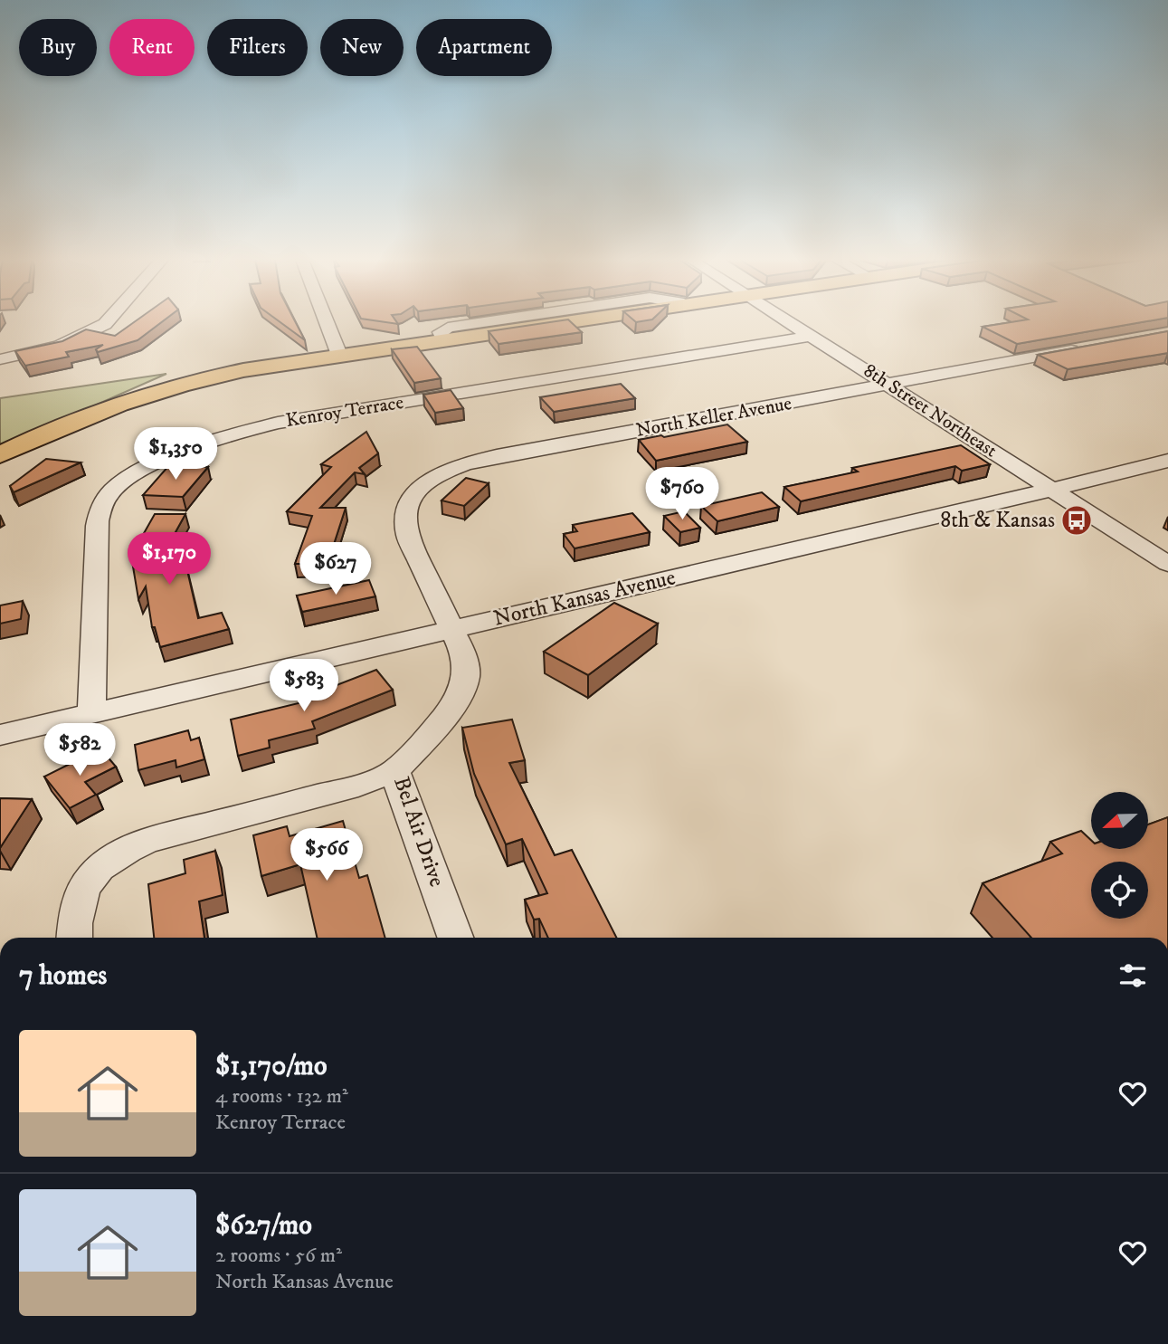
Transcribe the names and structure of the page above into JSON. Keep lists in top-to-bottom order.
{
  "streets": {
    "street": [
      "8th Street Northeast",
      "Kenroy Terrace",
      "North Keller Avenue",
      "North Kansas Avenue",
      "Bel Air Drive"
    ]
  },
  "crossings": [
    ["8th Street Northeast", "Kenroy Terrace"],
    ["8th Street Northeast", "North Keller Avenue"],
    ["8th Street Northeast", "North Kansas Avenue"],
    ["Kenroy Terrace", "North Kansas Avenue"],
    ["North Keller Avenue", "North Kansas Avenue"],
    ["North Keller Avenue", "Bel Air Drive"],
    ["North Kansas Avenue", "Bel Air Drive"]
  ],
  "places": {
    "bus stop": ["8th & Kansas"]
  },
  "north": "left",
  "page": {
    "chip": [
      "Buy",
      "Rent",
      "Filters",
      "New",
      "Apartment"
    ],
    "price": [
      "$1,350",
      "$760",
      "$1,170",
      "$627",
      "$583",
      "$582",
      "$566"
    ],
    "heading": "7 homes",
    "list": [
      {
        "name": "$1,170/mo",
        "note": "4 rooms · 132 m² · Kenroy Terrace"
      },
      {
        "name": "$627/mo",
        "note": "2 rooms · 56 m² · North Kansas Avenue"
      }
    ]
  }
}
